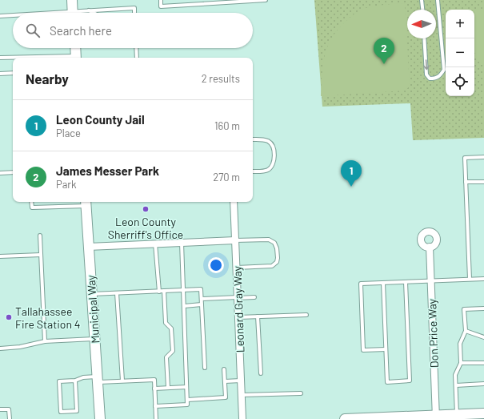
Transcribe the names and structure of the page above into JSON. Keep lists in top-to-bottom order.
{
  "streets": {
    "street": ["Municipal Way", "Leonard Gray Way", "Don Price Way"]
  },
  "places": ["Leon County Sherriff's Office", "Tallahassee Fire Station 4"],
  "north": "left",
  "page": {
    "map_buttons": ["+", "−"],
    "search": "Search here",
    "pins": ["2", "1"],
    "heading": ["Nearby", "2 results"],
    "list": [
      {
        "mark": "1",
        "name": "Leon County Jail",
        "note": "Place",
        "value": "160 m"
      },
      {
        "mark": "2",
        "name": "James Messer Park",
        "note": "Park",
        "value": "270 m"
      }
    ]
  }
}
